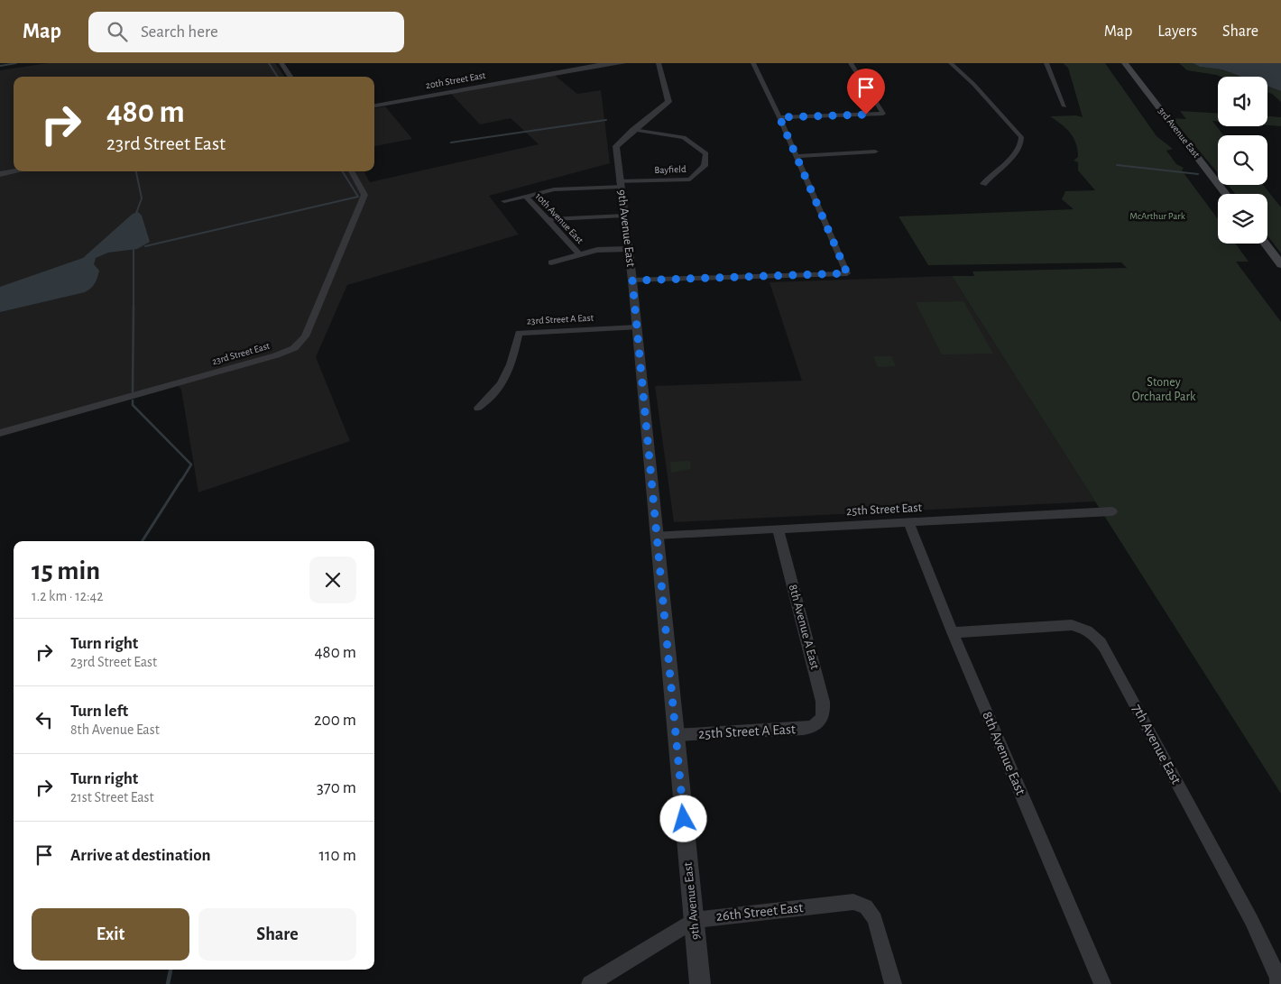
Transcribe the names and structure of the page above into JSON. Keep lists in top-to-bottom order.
{
  "streets": {
    "main road": ["3rd Avenue East"],
    "street": [
      "20th Street East",
      "Bayfield",
      "10th Avenue East",
      "9th Avenue East",
      "23rd Street A East",
      "23rd Street East",
      "25th Street East",
      "8th Avenue A East",
      "25th Street A East",
      "7th Avenue East",
      "8th Avenue East",
      "26th Street East"
    ]
  },
  "crossings": [
    ["Bayfield", "9th Avenue East"],
    ["9th Avenue East", "23rd Street A East"],
    ["9th Avenue East", "25th Street East"],
    ["9th Avenue East", "25th Street A East"],
    ["9th Avenue East", "26th Street East"],
    ["25th Street East", "8th Avenue A East"],
    ["25th Street East", "8th Avenue East"],
    ["8th Avenue A East", "25th Street A East"],
    ["7th Avenue East", "8th Avenue East"]
  ],
  "parks": ["McArthur Park", "Stoney Orchard Park"],
  "page": {
    "header": "Map",
    "search": "Search here",
    "nav": ["Map", "Layers", "Share"],
    "turn": ["480 m", "23rd Street East"],
    "heading": ["15 min", "1.2 km · 12:42"],
    "list": [
      {
        "name": "Turn right",
        "note": "23rd Street East",
        "value": "480 m"
      },
      {
        "name": "Turn left",
        "note": "8th Avenue East",
        "value": "200 m"
      },
      {
        "name": "Turn right",
        "note": "21st Street East",
        "value": "370 m"
      },
      {
        "name": "Arrive at destination",
        "value": "110 m"
      }
    ],
    "buttons": ["Exit", "Share"]
  }
}
